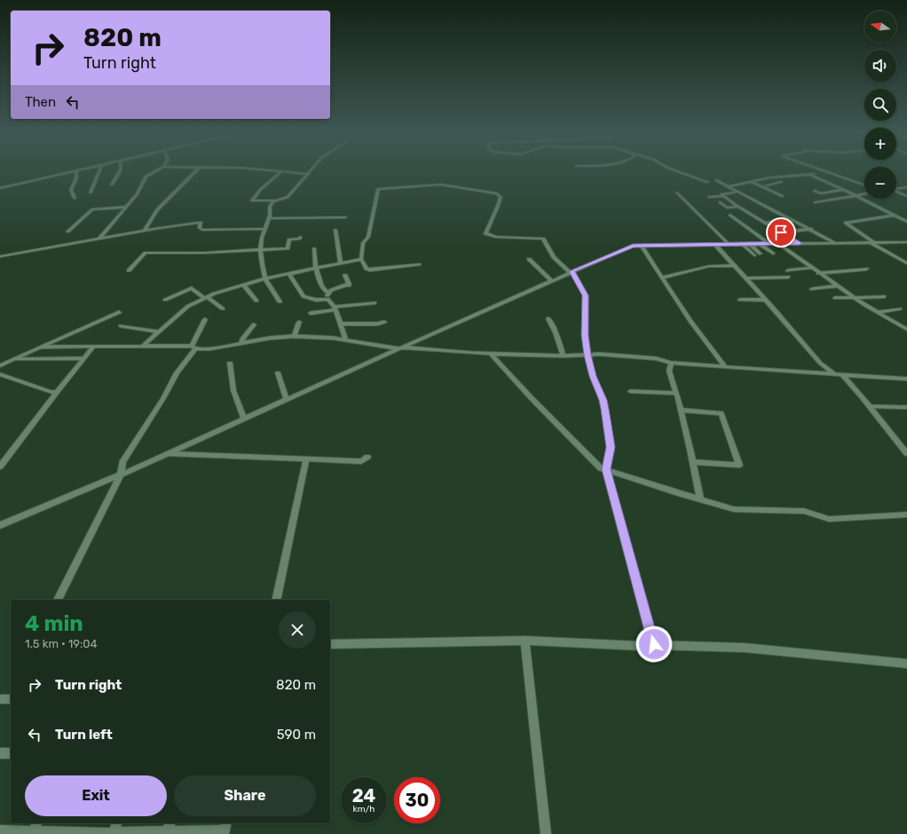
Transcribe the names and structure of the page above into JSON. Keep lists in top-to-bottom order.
{
  "north": "left",
  "page": {
    "map_buttons": ["+", "−"],
    "turn": ["820 m", "Turn right"],
    "then": "Then",
    "heading": ["4 min", "1.5 km · 19:04"],
    "list": [
      {
        "name": "Turn right",
        "value": "820 m"
      },
      {
        "name": "Turn left",
        "value": "590 m"
      }
    ],
    "buttons": ["Exit", "Share"],
    "speed": "24 km/h",
    "limit": "30"
  }
}
